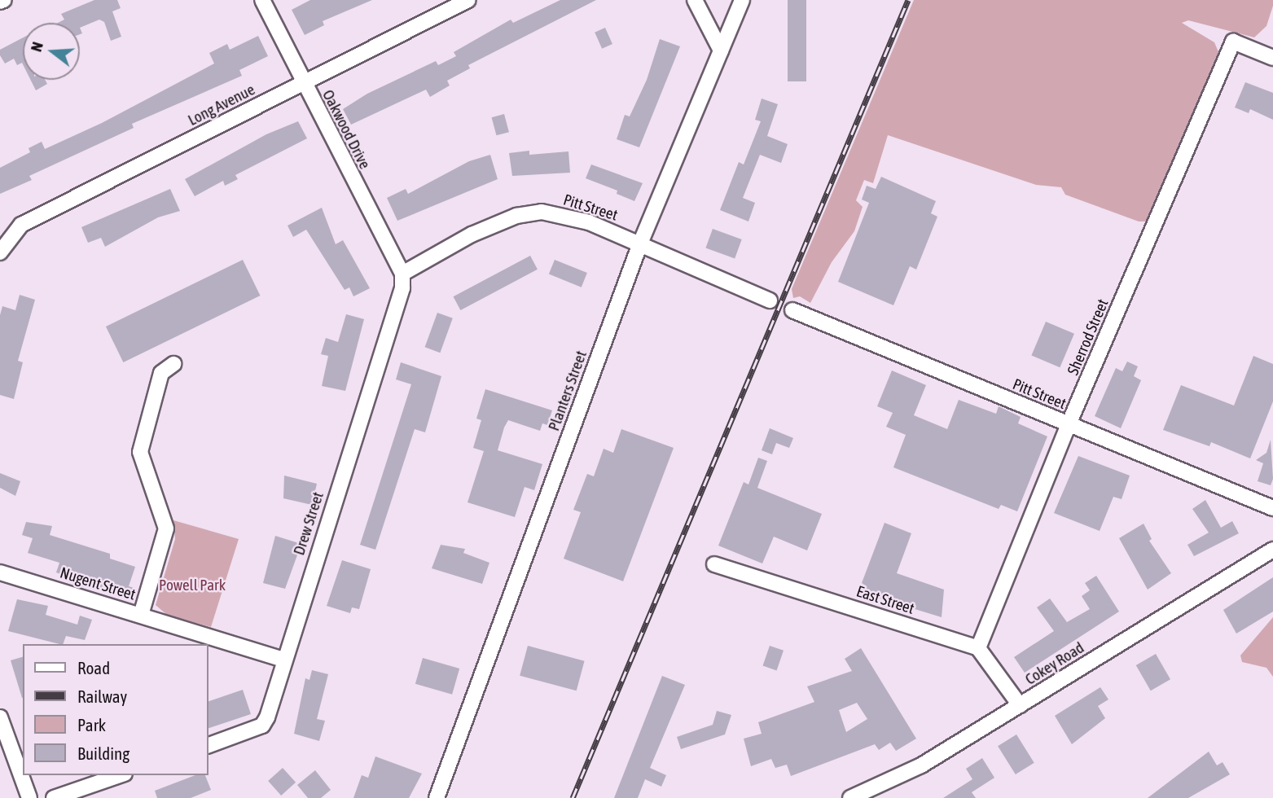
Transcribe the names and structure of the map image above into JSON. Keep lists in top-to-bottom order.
{
  "streets": {
    "street": [
      "Long Avenue",
      "Oakwood Drive",
      "Pitt Street",
      "Sherrod Street",
      "Planters Street",
      "Drew Street",
      "Nugent Street",
      "East Street",
      "Cokey Road"
    ]
  },
  "crossings": [
    ["Long Avenue", "Oakwood Drive"],
    ["Oakwood Drive", "Pitt Street"],
    ["Oakwood Drive", "Drew Street"],
    ["Pitt Street", "Sherrod Street"],
    ["Pitt Street", "Planters Street"],
    ["Pitt Street", "Drew Street"],
    ["Sherrod Street", "East Street"],
    ["Drew Street", "Nugent Street"]
  ],
  "parks": ["Powell Park"],
  "legend": [
    "Road",
    "Railway",
    "Park",
    "Building"
  ],
  "north": "left"
}
